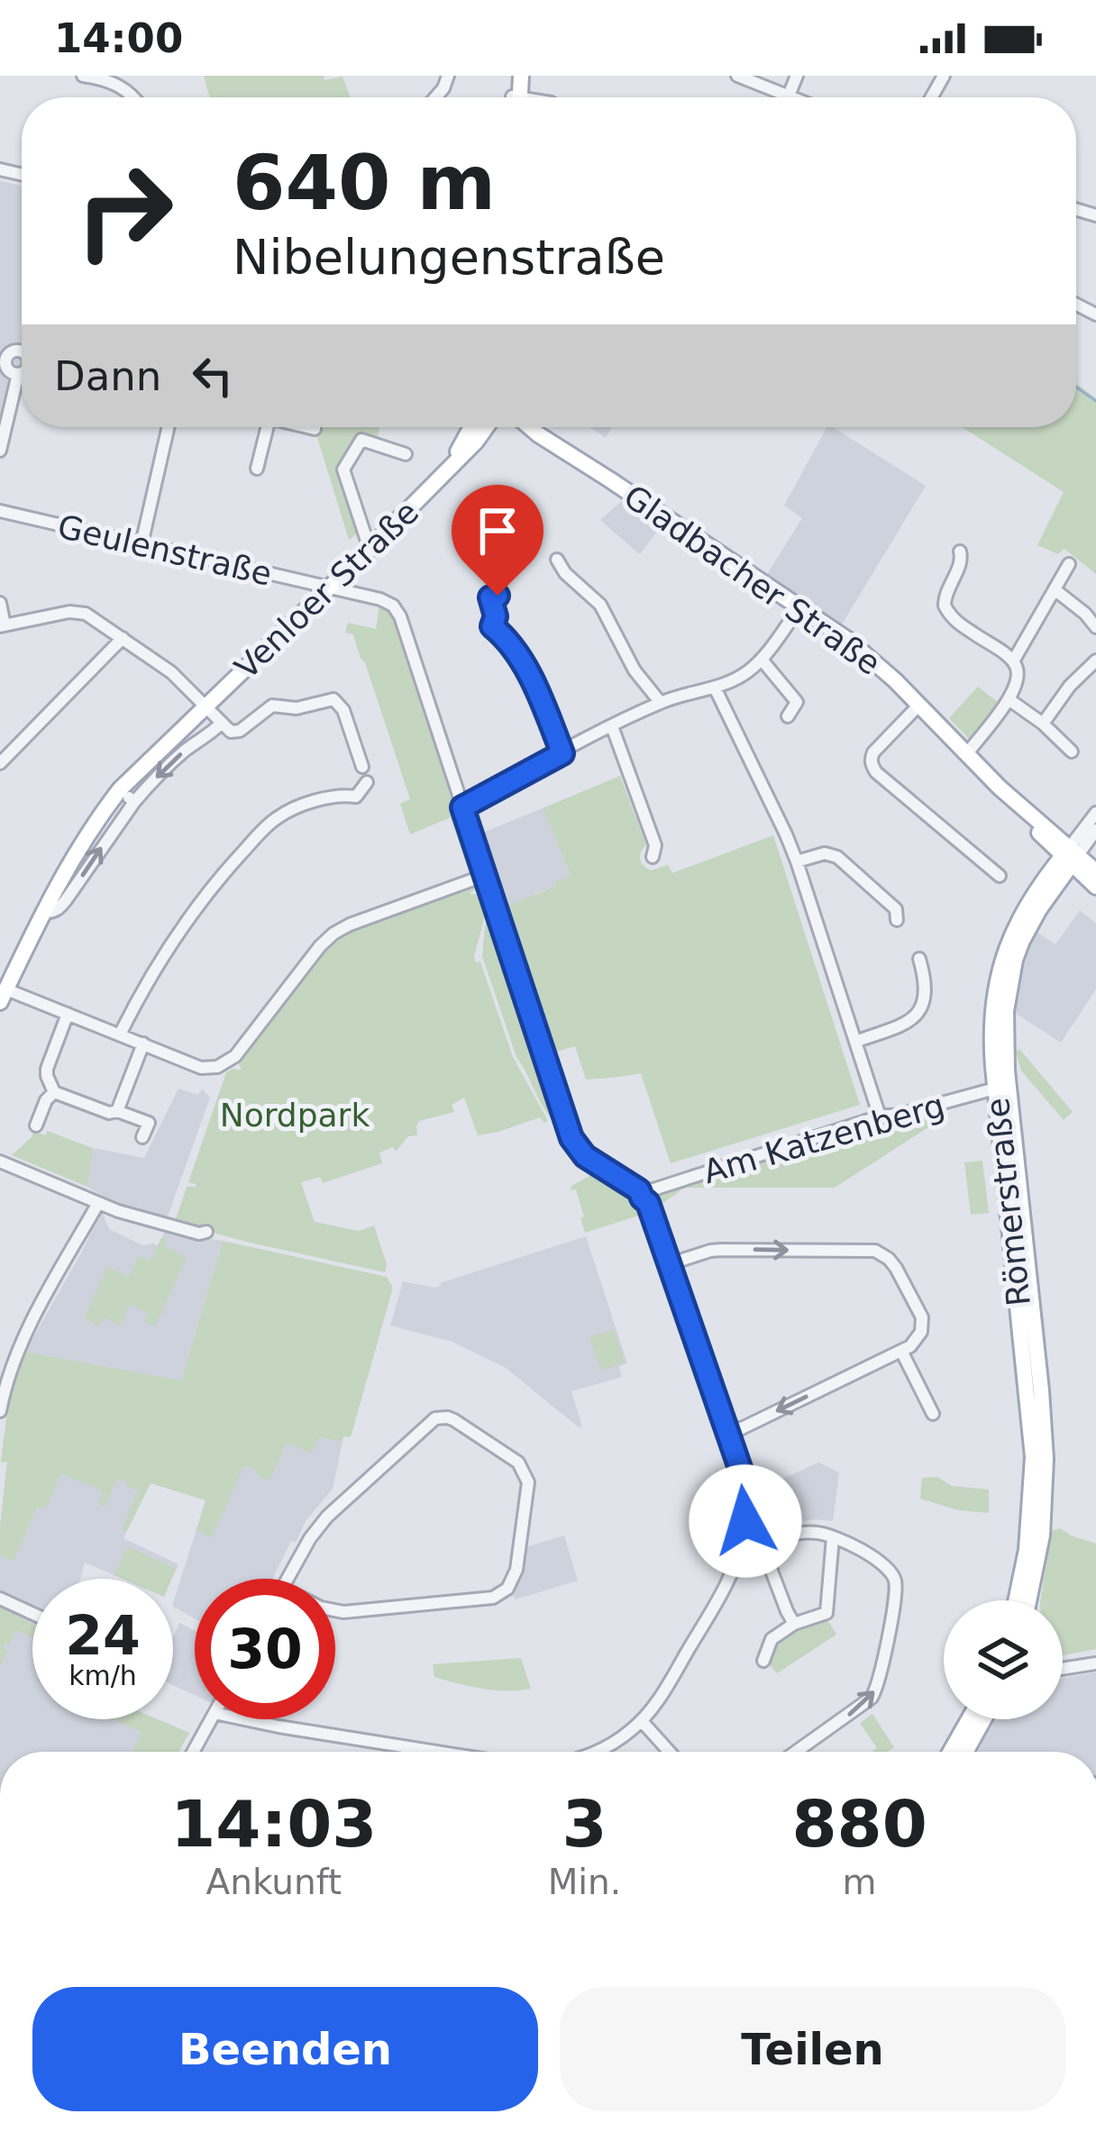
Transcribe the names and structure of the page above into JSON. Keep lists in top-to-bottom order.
{
  "streets": {
    "main road": ["Gladbacher Straße", "Venloer Straße", "Römerstraße"],
    "street": ["Geulenstraße", "Am Katzenberg"]
  },
  "crossings": [
    ["Geulenstraße", "Venloer Straße"],
    ["Gladbacher Straße", "Römerstraße"],
    ["Am Katzenberg", "Römerstraße"]
  ],
  "parks": ["Nordpark"],
  "page": {
    "status": "14:00",
    "turn": ["640 m", "Nibelungenstraße"],
    "then": "Dann",
    "speed": "24 km/h",
    "limit": "30",
    "eta": [
      "14:03",
      "Ankunft",
      "3",
      "Min.",
      "880",
      "m"
    ],
    "buttons": ["Beenden", "Teilen"]
  }
}
